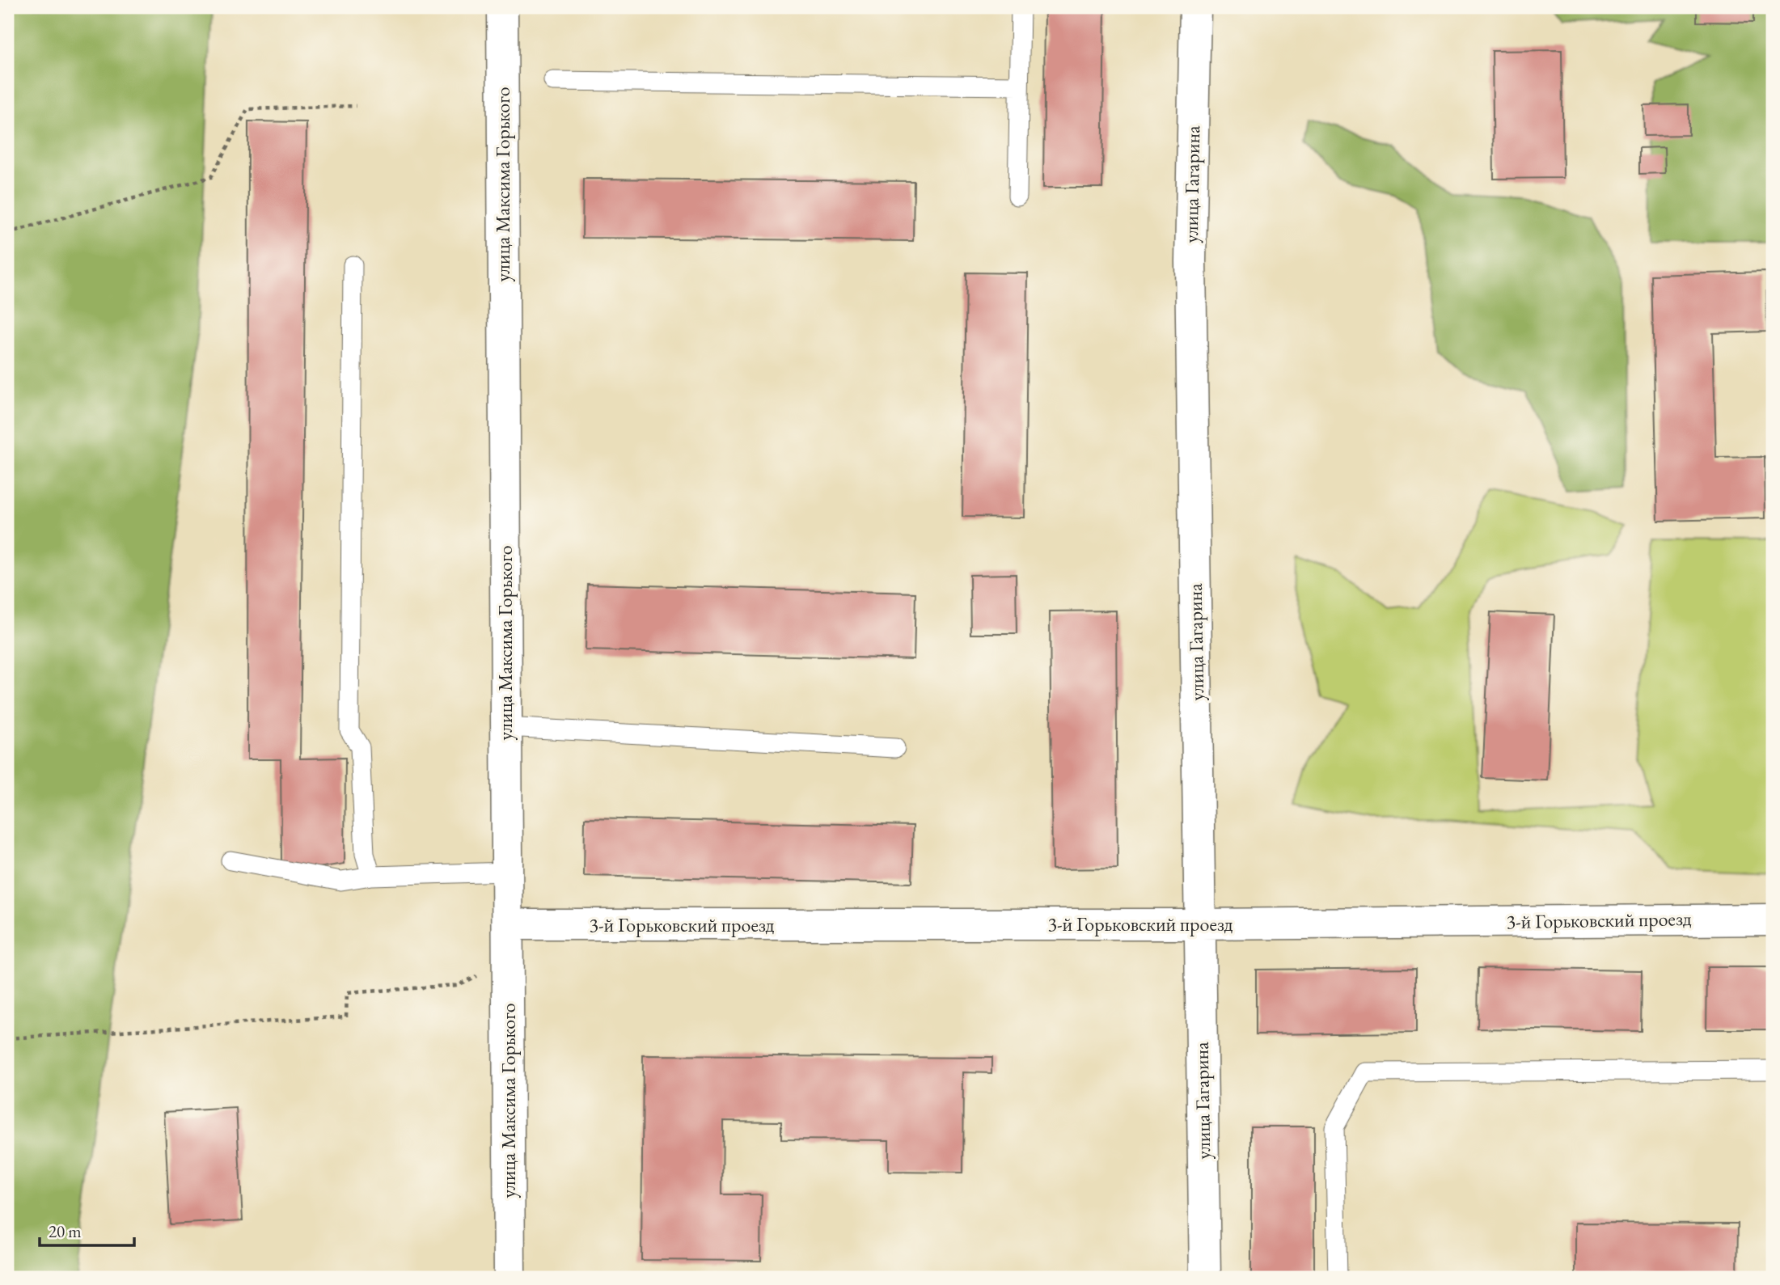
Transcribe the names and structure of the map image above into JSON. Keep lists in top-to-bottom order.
{
  "streets": {
    "street": ["улица Максима Горького", "улица Гагарина", "3-й Горьковский проезд"]
  },
  "crossings": [
    ["улица Максима Горького", "3-й Горьковский проезд"],
    ["улица Гагарина", "3-й Горьковский проезд"]
  ],
  "scale_bar": "20 m"
}
